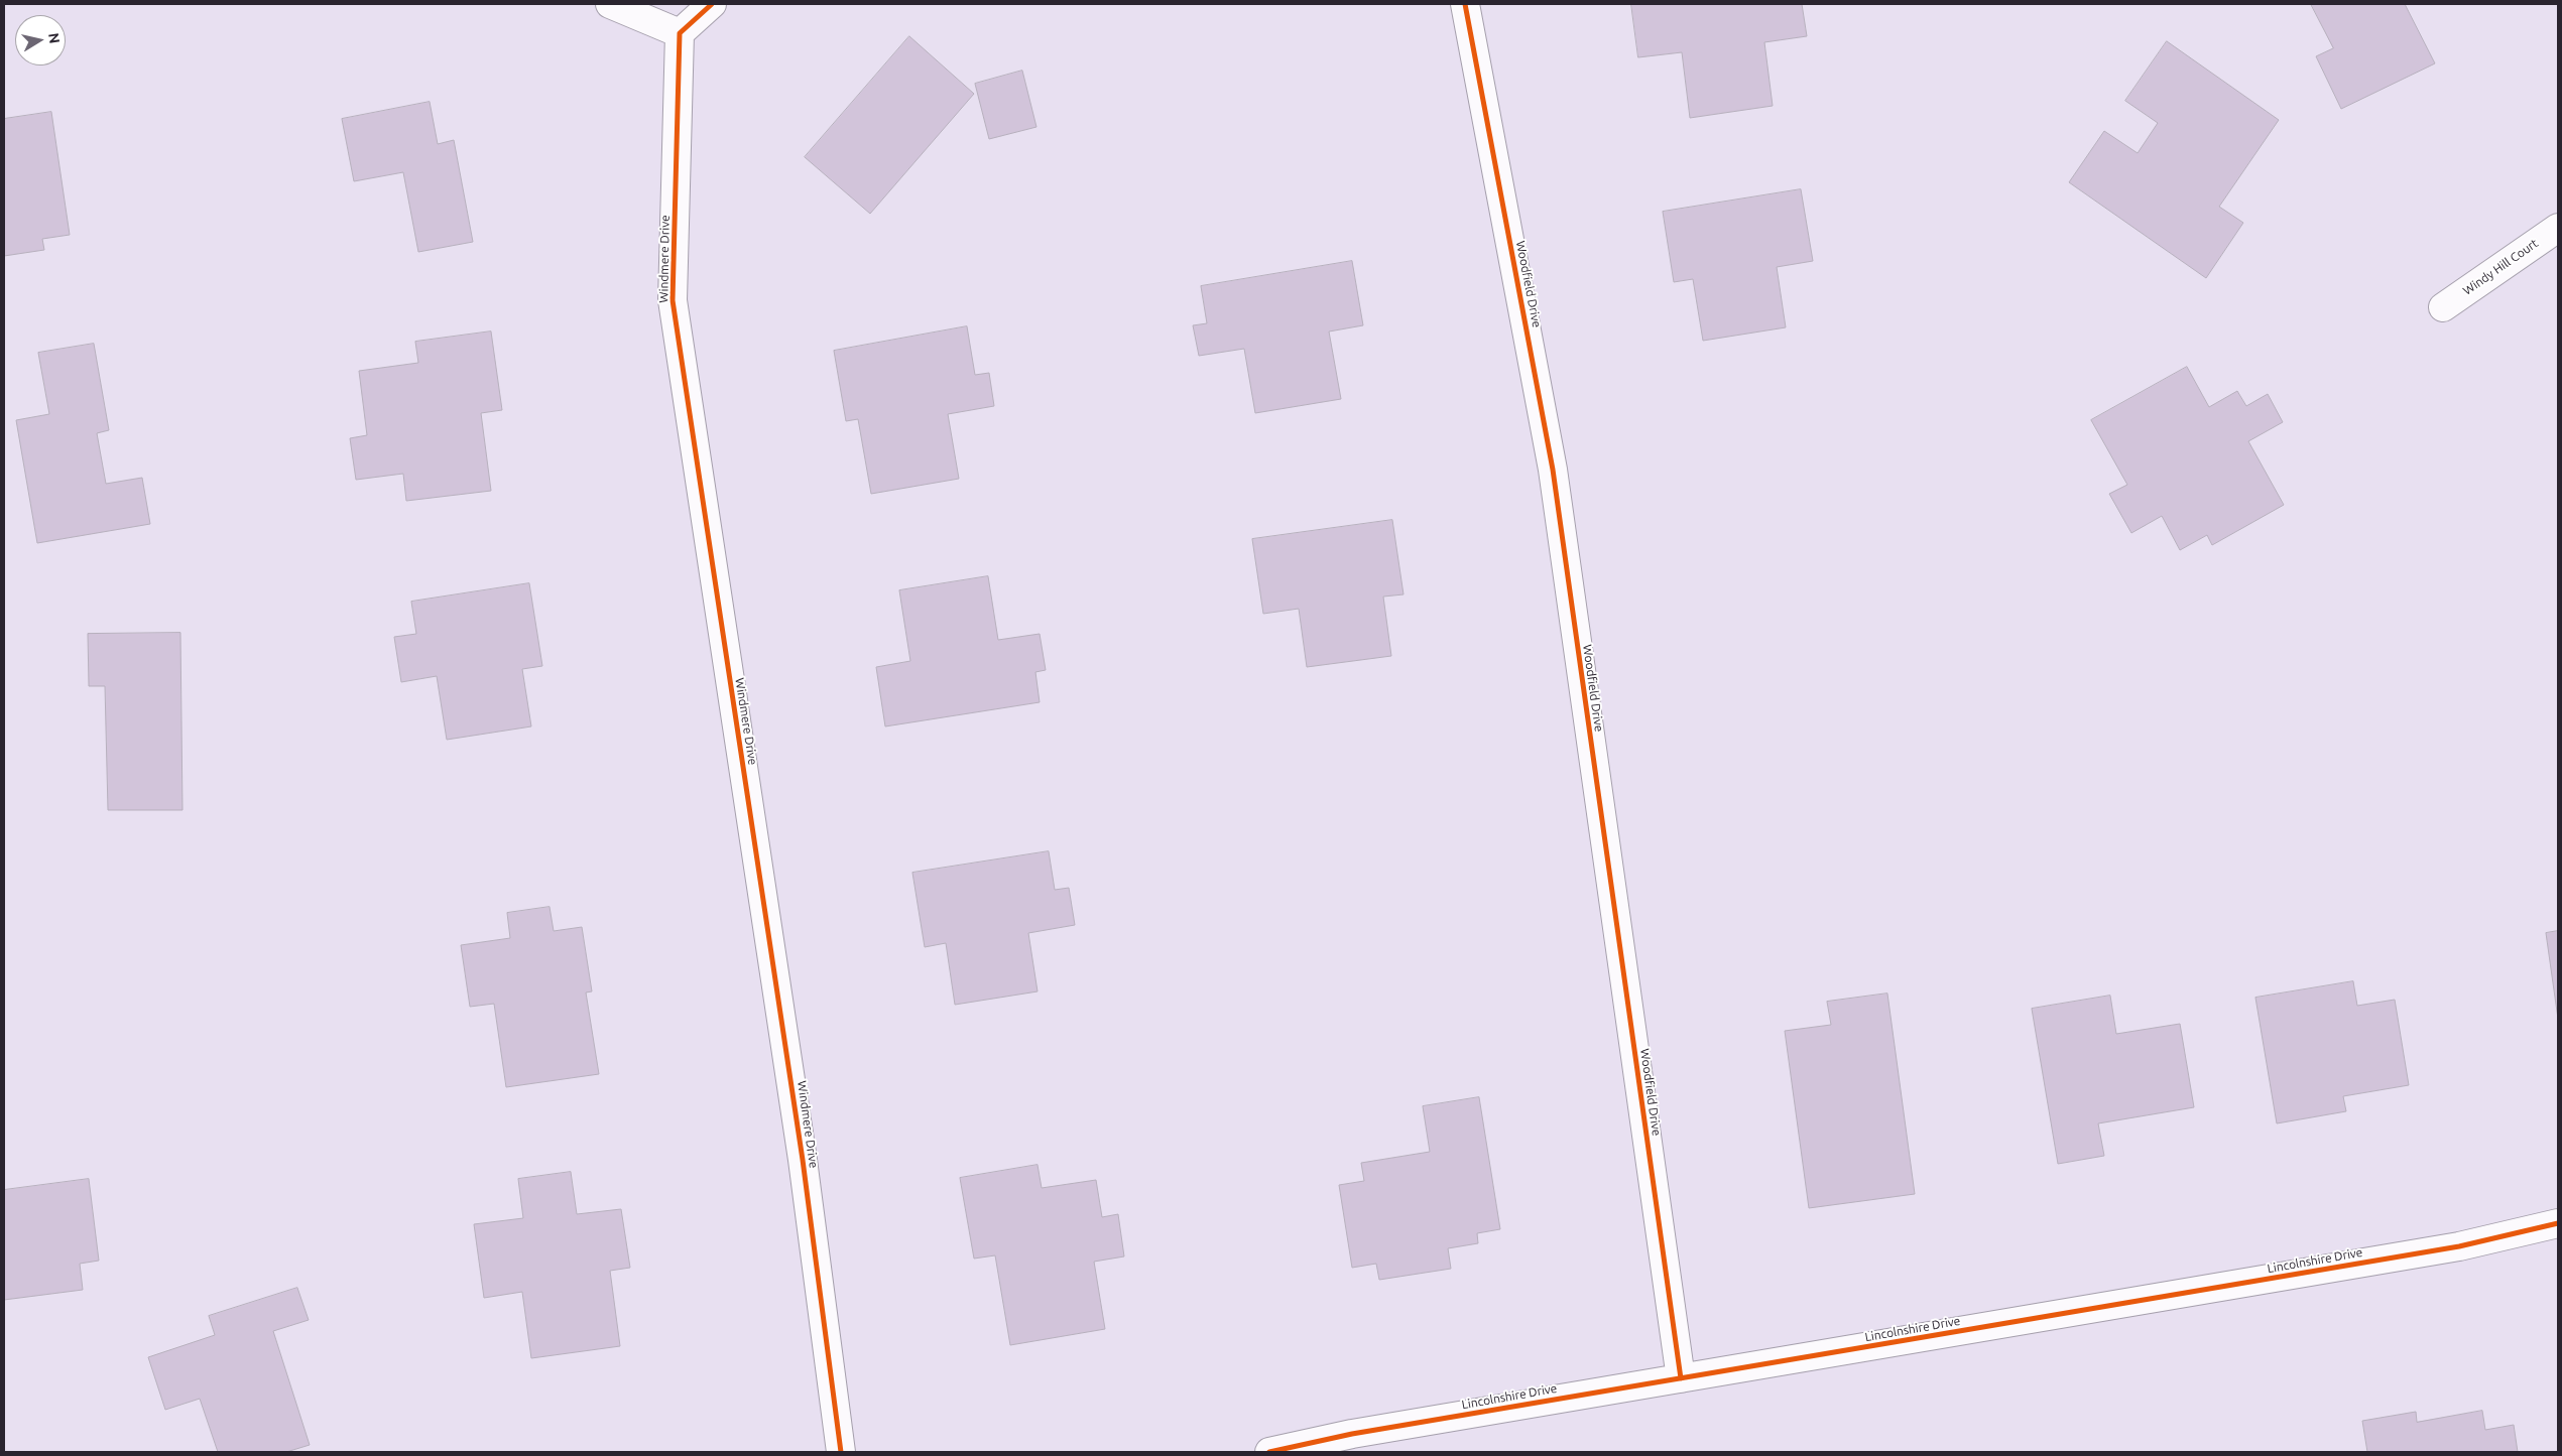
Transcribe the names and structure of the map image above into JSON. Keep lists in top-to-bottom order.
{
  "streets": {
    "street": [
      "Windmere Drive",
      "Windy Hill Court",
      "Woodfield Drive",
      "Lincolnshire Drive"
    ]
  },
  "crossings": [
    ["Woodfield Drive", "Lincolnshire Drive"]
  ],
  "north": "right"
}
